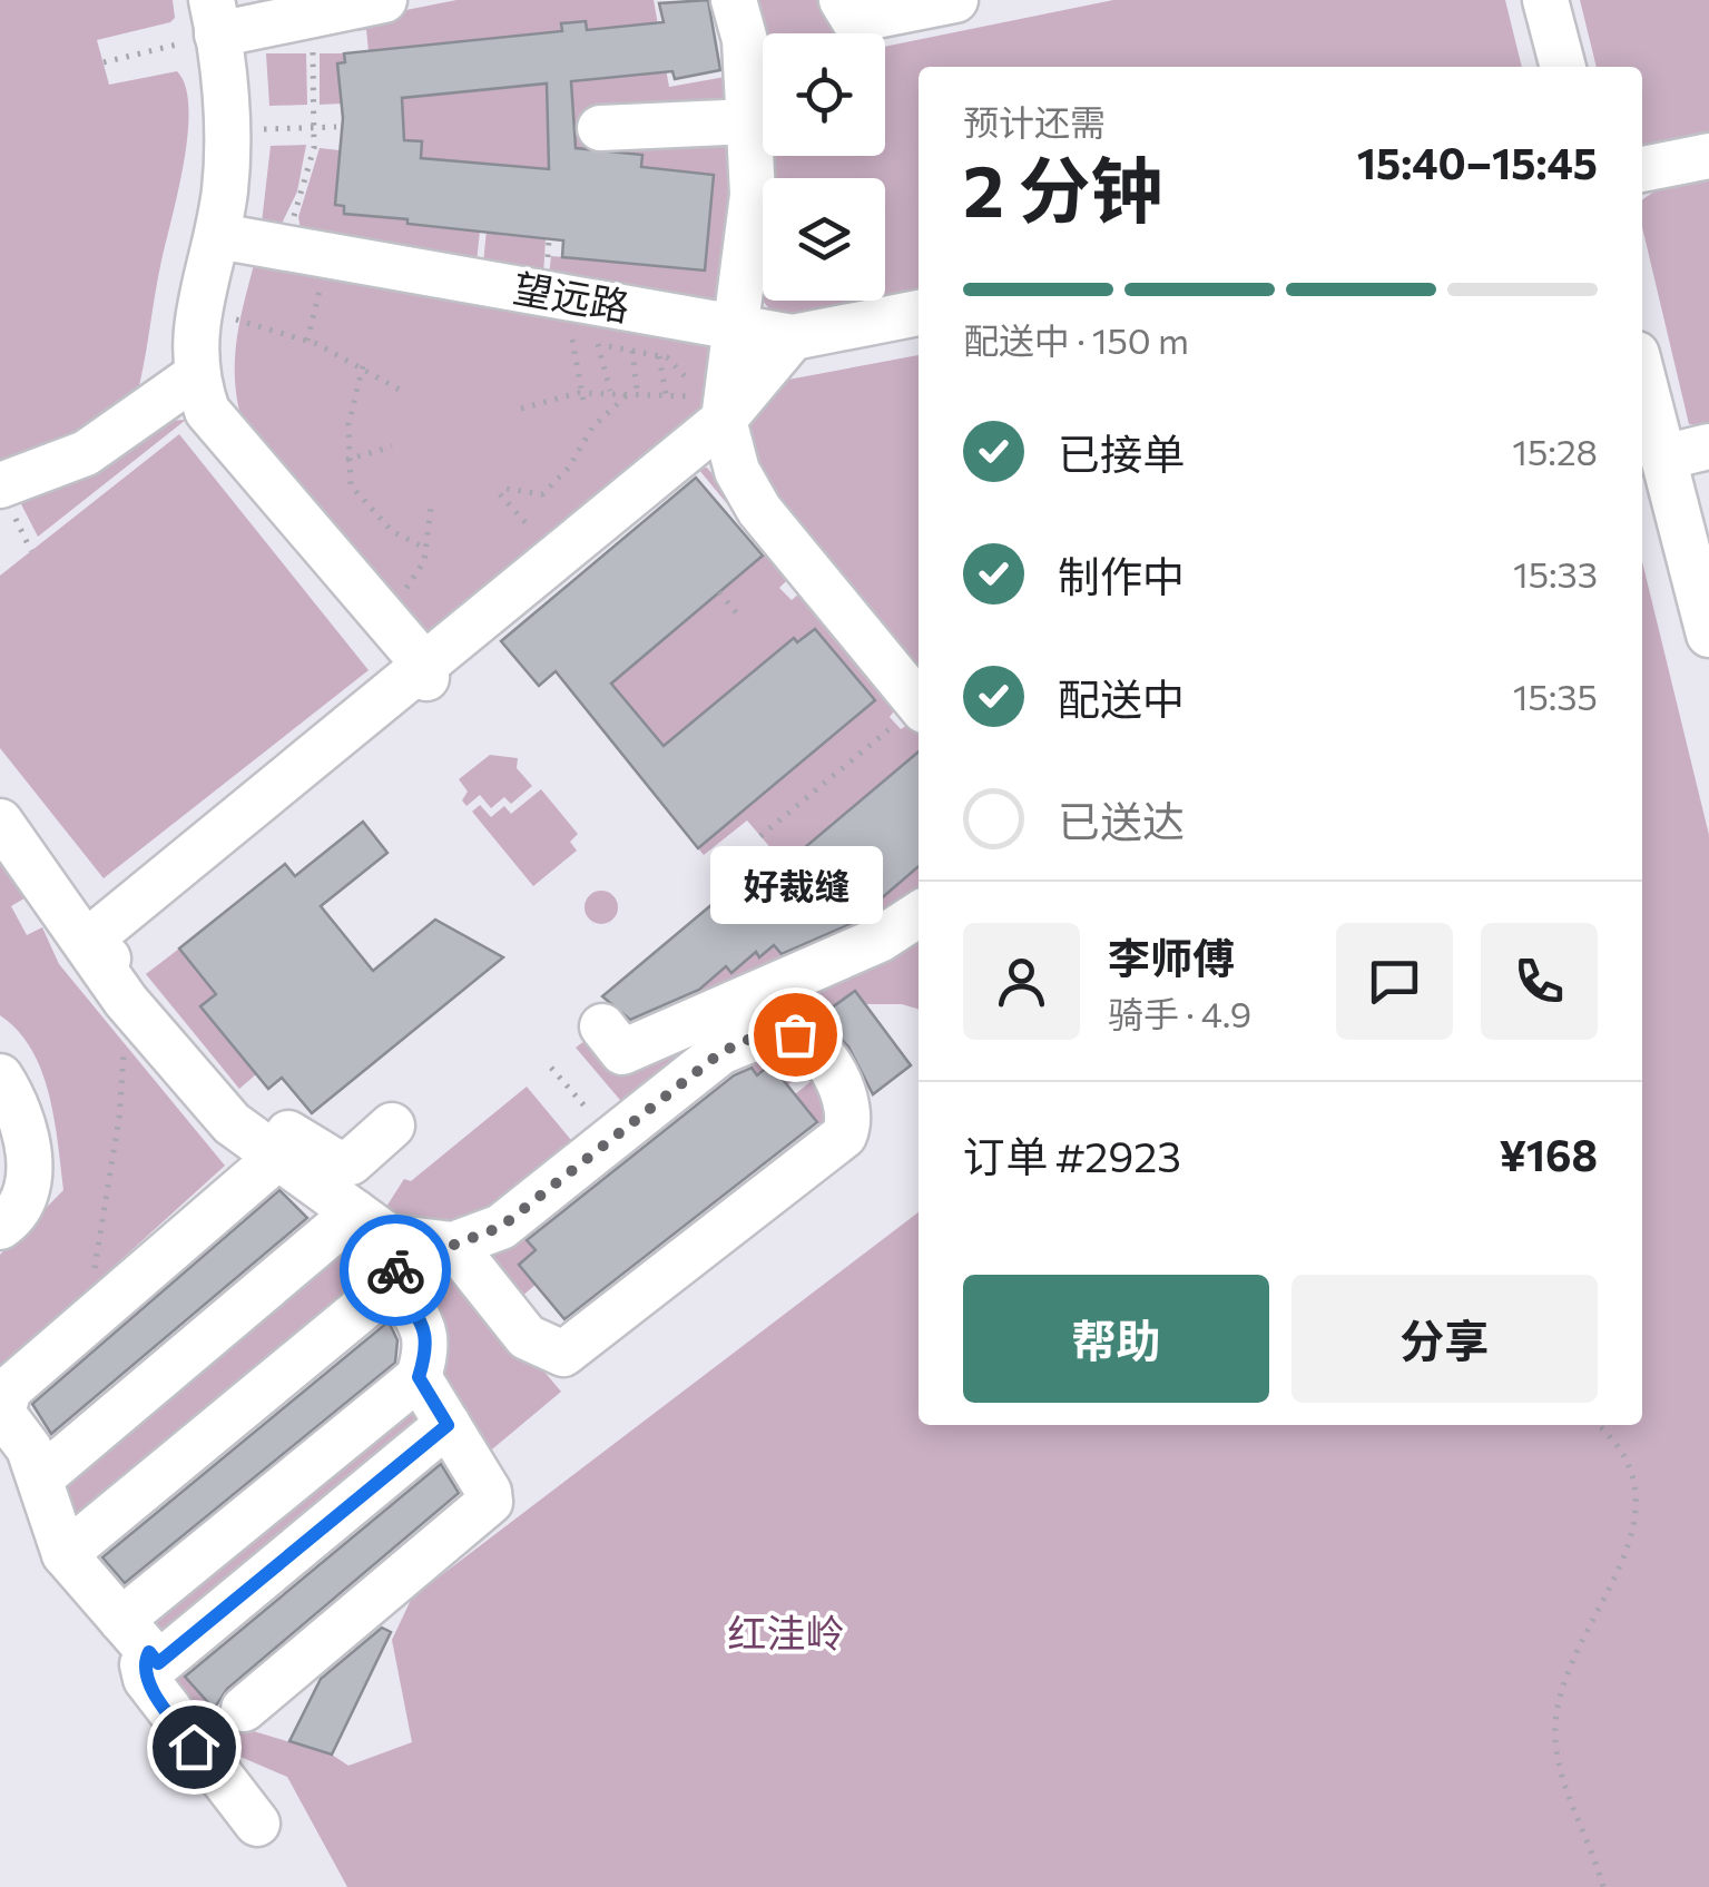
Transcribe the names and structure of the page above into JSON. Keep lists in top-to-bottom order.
{
  "streets": {
    "street": ["望远路"]
  },
  "parks": ["红洼岭"],
  "places": ["好裁缝"],
  "page": {
    "heading": ["2 分钟", "预计还需", "15:40–15:45"],
    "panel": [
      "李师傅",
      "骑手 · 4.9",
      "订单 #2923",
      "¥168"
    ],
    "bar": "配送中 · 150 m",
    "list": [
      ["已接单", "15:28"],
      ["制作中", "15:33"],
      ["配送中", "15:35"],
      "已送达"
    ],
    "bubble": "好裁缝",
    "buttons": ["帮助", "分享"]
  }
}
